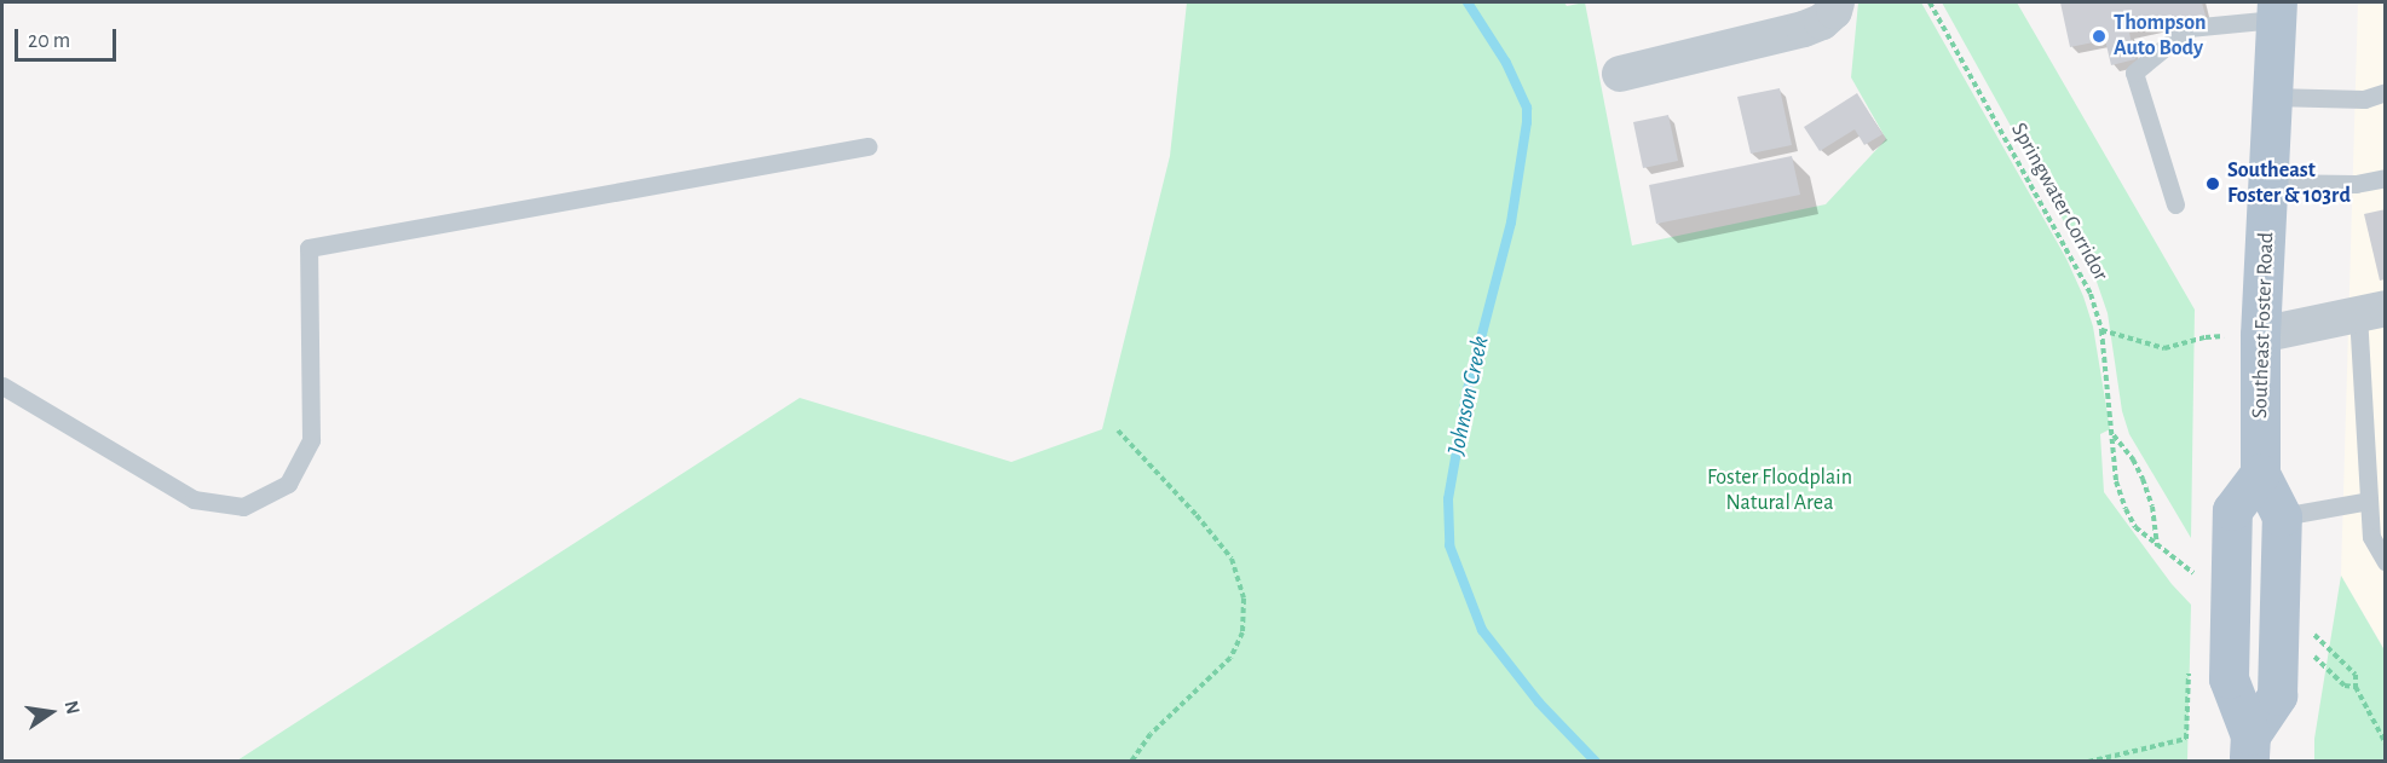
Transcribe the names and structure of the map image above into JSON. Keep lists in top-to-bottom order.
{
  "streets": {
    "main road": ["Southeast Foster Road"],
    "path": ["Springwater Corridor"]
  },
  "water": ["Johnson Creek"],
  "parks": ["Foster Floodplain Natural Area"],
  "places": ["Thompson Auto Body", "Southeast Foster & 103rd"],
  "scale_bar": "20 m",
  "north": "right"
}
